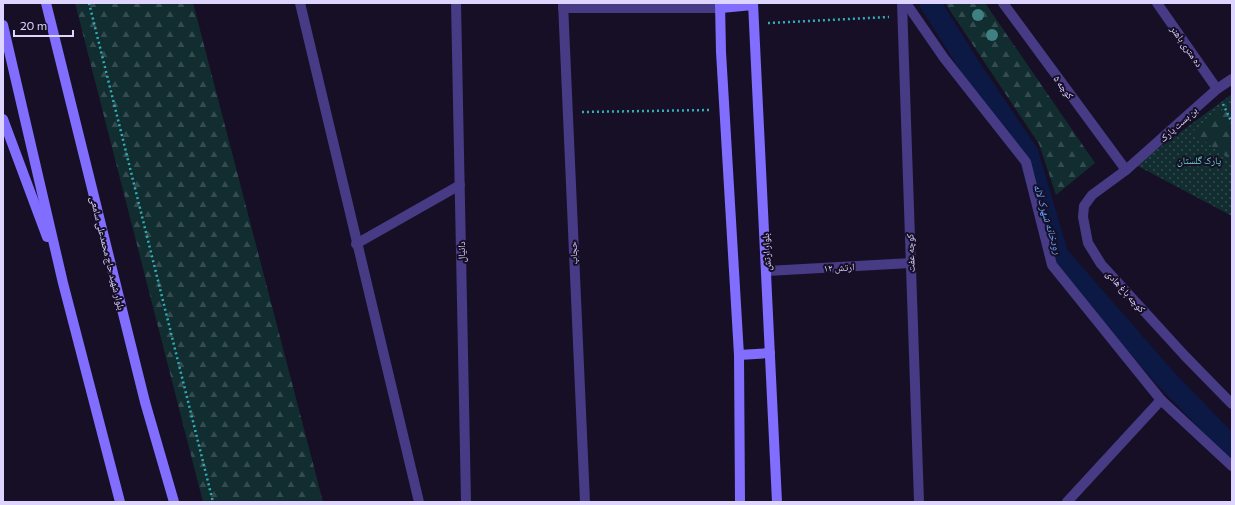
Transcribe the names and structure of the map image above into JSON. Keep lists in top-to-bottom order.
{
  "streets": {
    "street": [
      "ده متری باهنر",
      "کوچه ۵",
      "بن بست پارک",
      "دانیال",
      "بلوار ارتش",
      "بلوار شهید حاج محمدعلی سامعی",
      "حجاب",
      "کوچه عفت",
      "ارتش ۱۲",
      "کوچه باغ هادی"
    ]
  },
  "crossings": [
    ["ده متری باهنر", "بن بست پارک"],
    ["کوچه ۵", "بن بست پارک"],
    ["کوچه ۵", "کوچه باغ هادی"],
    ["بن بست پارک", "کوچه باغ هادی"],
    ["بلوار ارتش", "ارتش ۱۲"],
    ["کوچه عفت", "ارتش ۱۲"]
  ],
  "water": ["رودخانه شهرک لاله"],
  "parks": ["پارک گلستان"],
  "scale_bar": "20 m"
}
